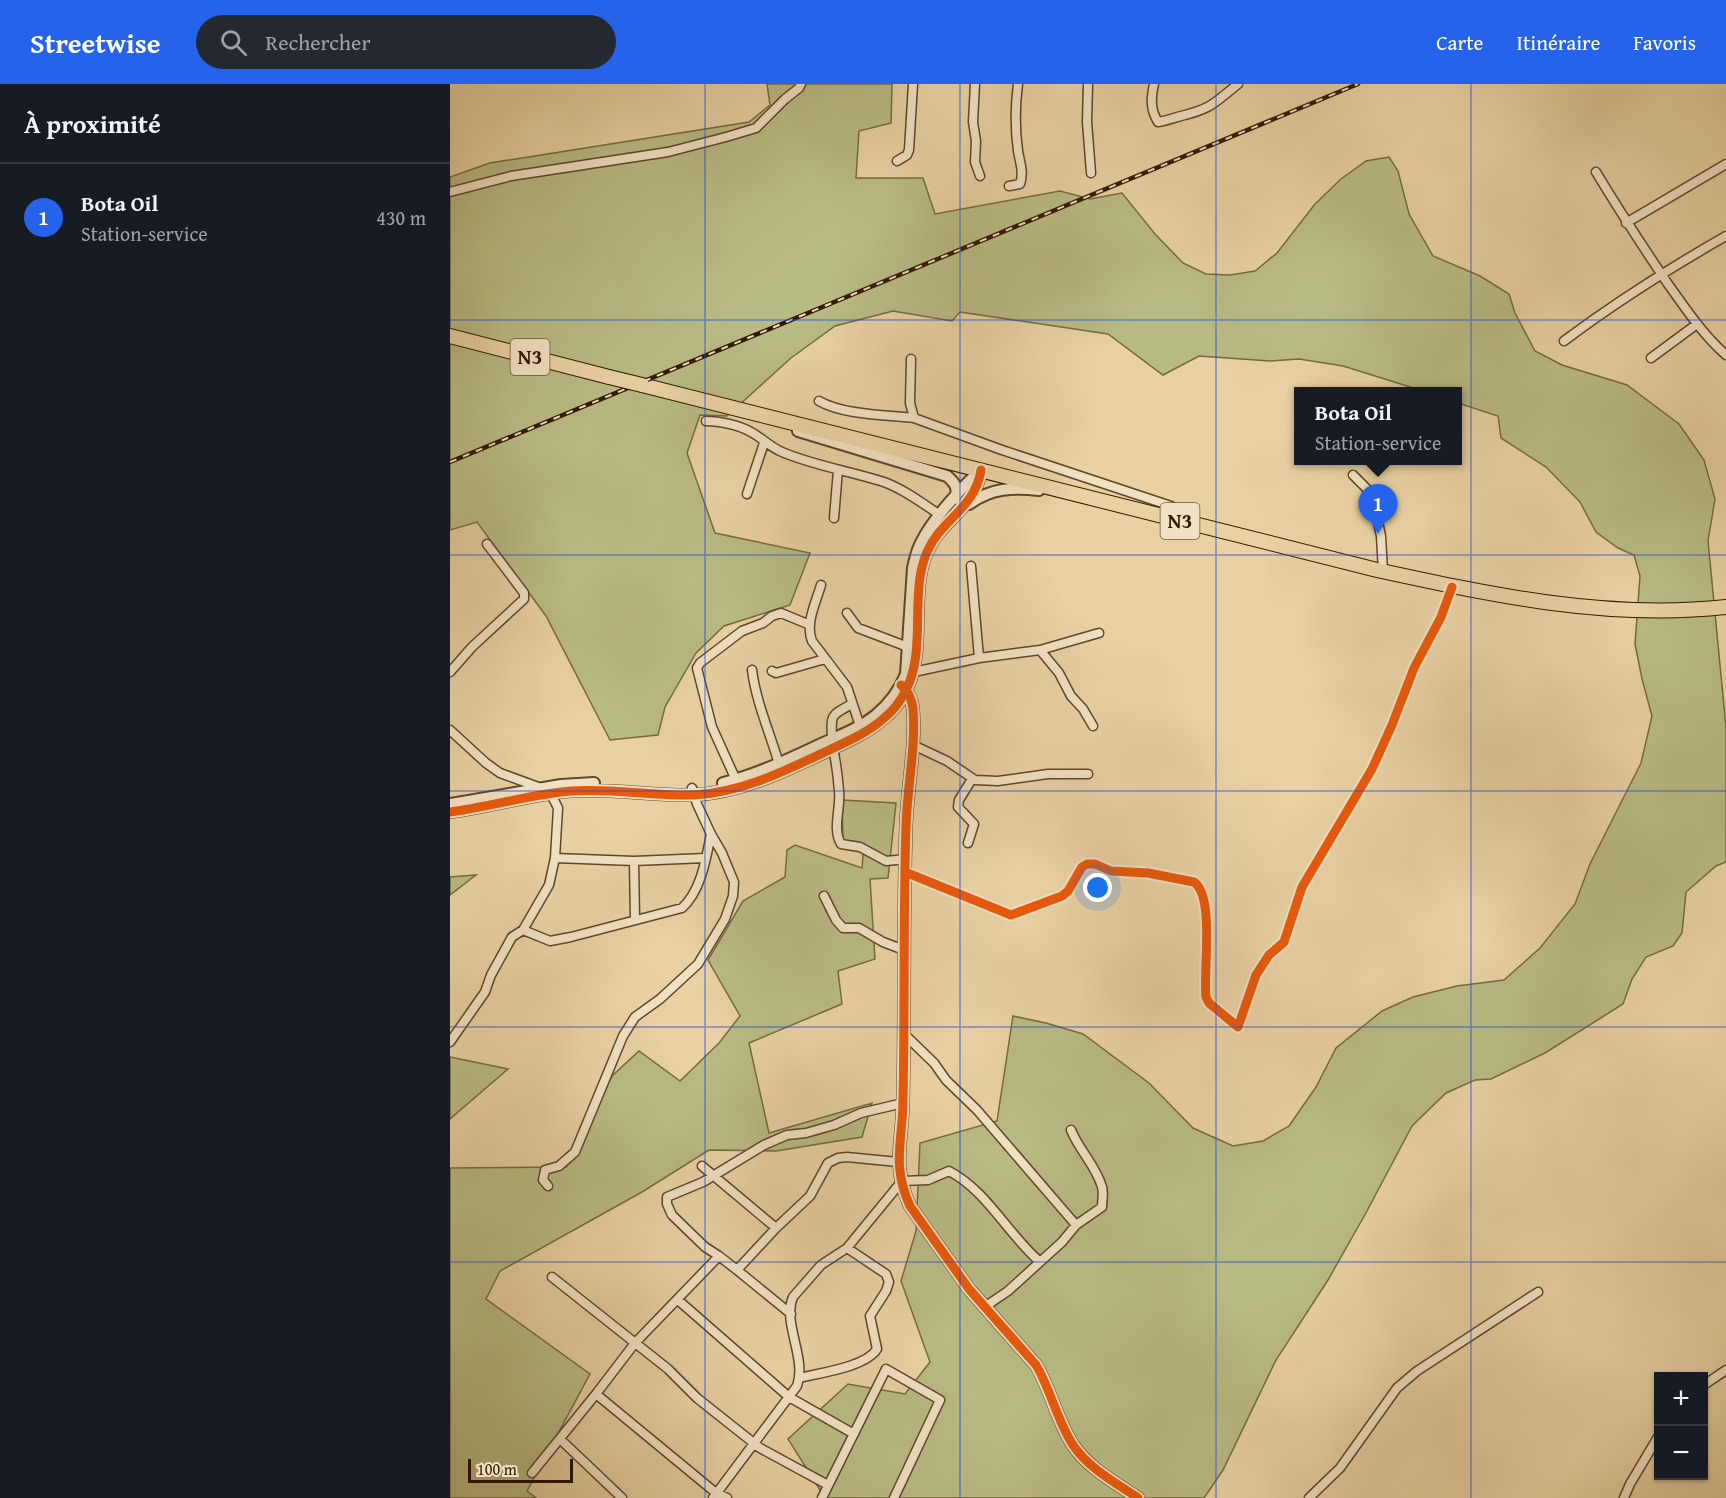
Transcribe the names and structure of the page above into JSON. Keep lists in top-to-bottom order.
{
  "streets": {
    "highway": ["N3"]
  },
  "scale_bar": "100 m",
  "page": {
    "header": "Streetwise",
    "search": "Rechercher",
    "nav": ["Carte", "Itinéraire", "Favoris"],
    "heading": "À proximité",
    "list": [
      {
        "mark": "1",
        "name": "Bota Oil",
        "note": "Station-service",
        "value": "430 m"
      }
    ],
    "popup": ["Bota Oil", "Station-service"],
    "pins": "1",
    "map_buttons": ["+", "−"],
    "scale": "100 m"
  }
}
